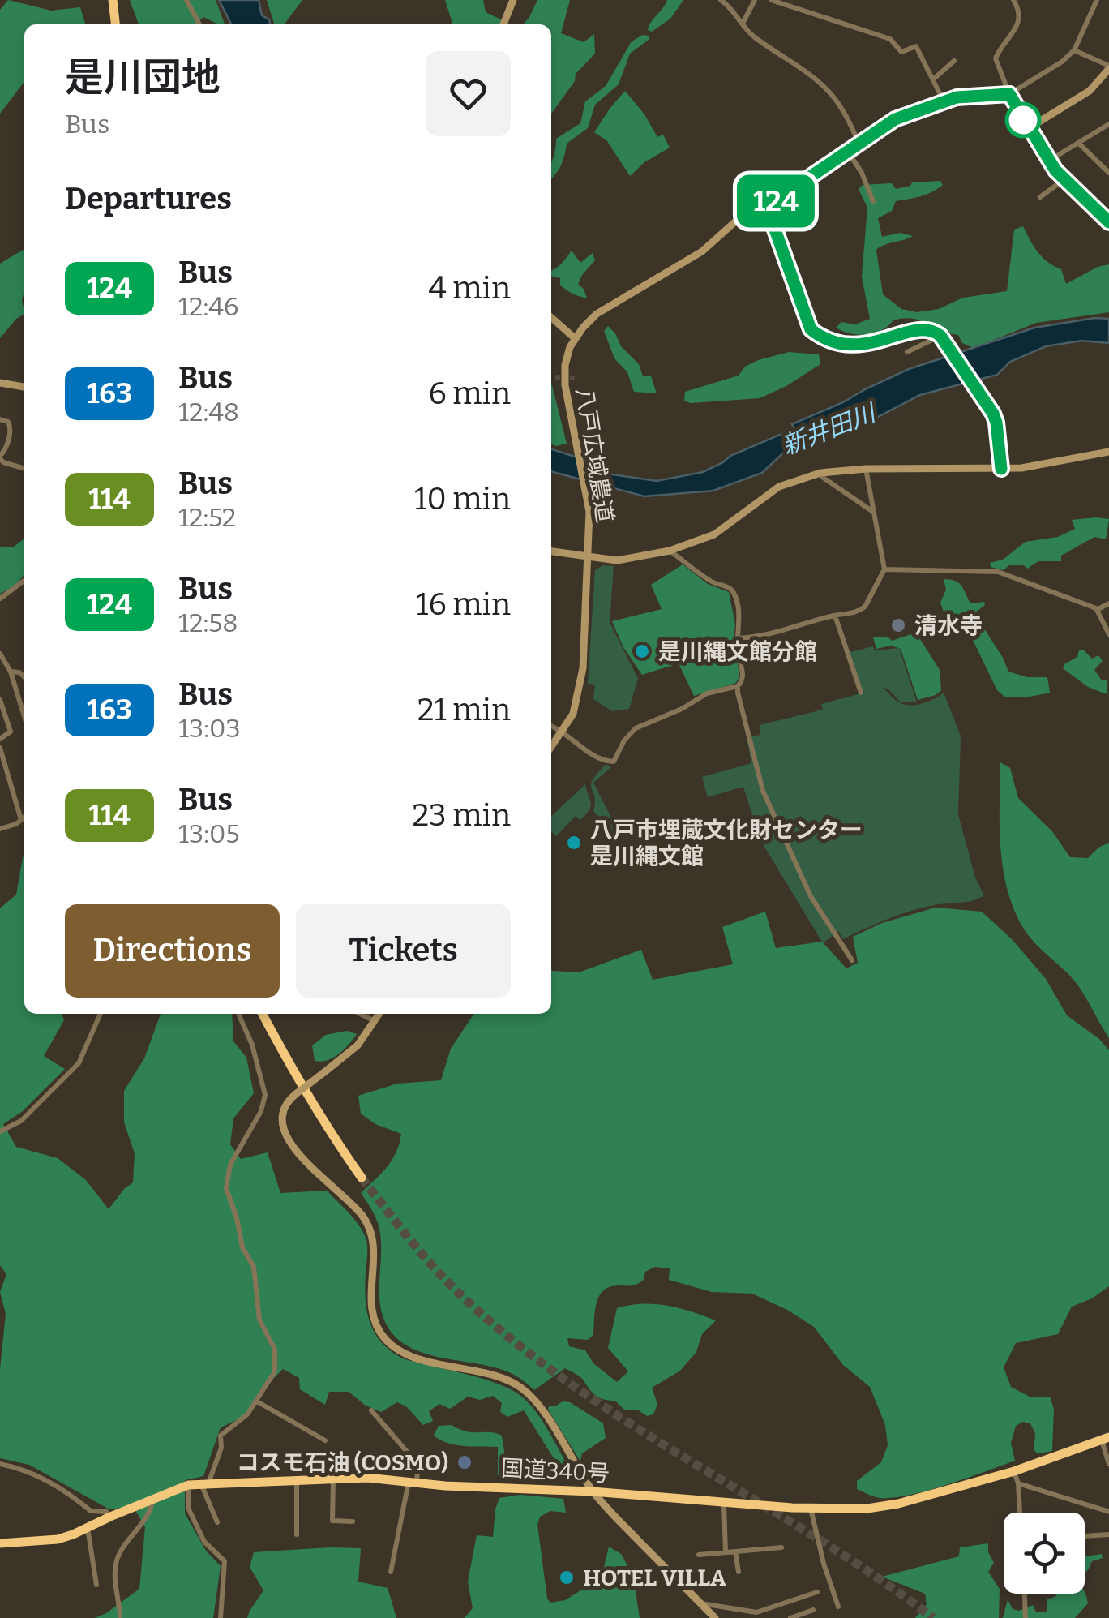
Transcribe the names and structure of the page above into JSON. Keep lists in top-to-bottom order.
{
  "streets": {
    "highway": ["国道340号"],
    "street": ["八戸広域農道"]
  },
  "water": ["新井田川"],
  "places": [
    "清水寺",
    "是川縄文館分館",
    "八戸市埋蔵文化財センター 是川縄文館",
    "コスモ石油 (COSMO)",
    "HOTEL VILLA"
  ],
  "lines": ["bus line 124"],
  "page": {
    "on_map": "124",
    "heading": [
      ["是川団地", "Bus"],
      "Departures"
    ],
    "list": [
      {
        "mark": "124",
        "name": "Bus",
        "note": "12:46",
        "value": "4 min"
      },
      {
        "mark": "163",
        "name": "Bus",
        "note": "12:48",
        "value": "6 min"
      },
      {
        "mark": "114",
        "name": "Bus",
        "note": "12:52",
        "value": "10 min"
      },
      {
        "mark": "124",
        "name": "Bus",
        "note": "12:58",
        "value": "16 min"
      },
      {
        "mark": "163",
        "name": "Bus",
        "note": "13:03",
        "value": "21 min"
      },
      {
        "mark": "114",
        "name": "Bus",
        "note": "13:05",
        "value": "23 min"
      }
    ],
    "buttons": ["Directions", "Tickets"]
  }
}
